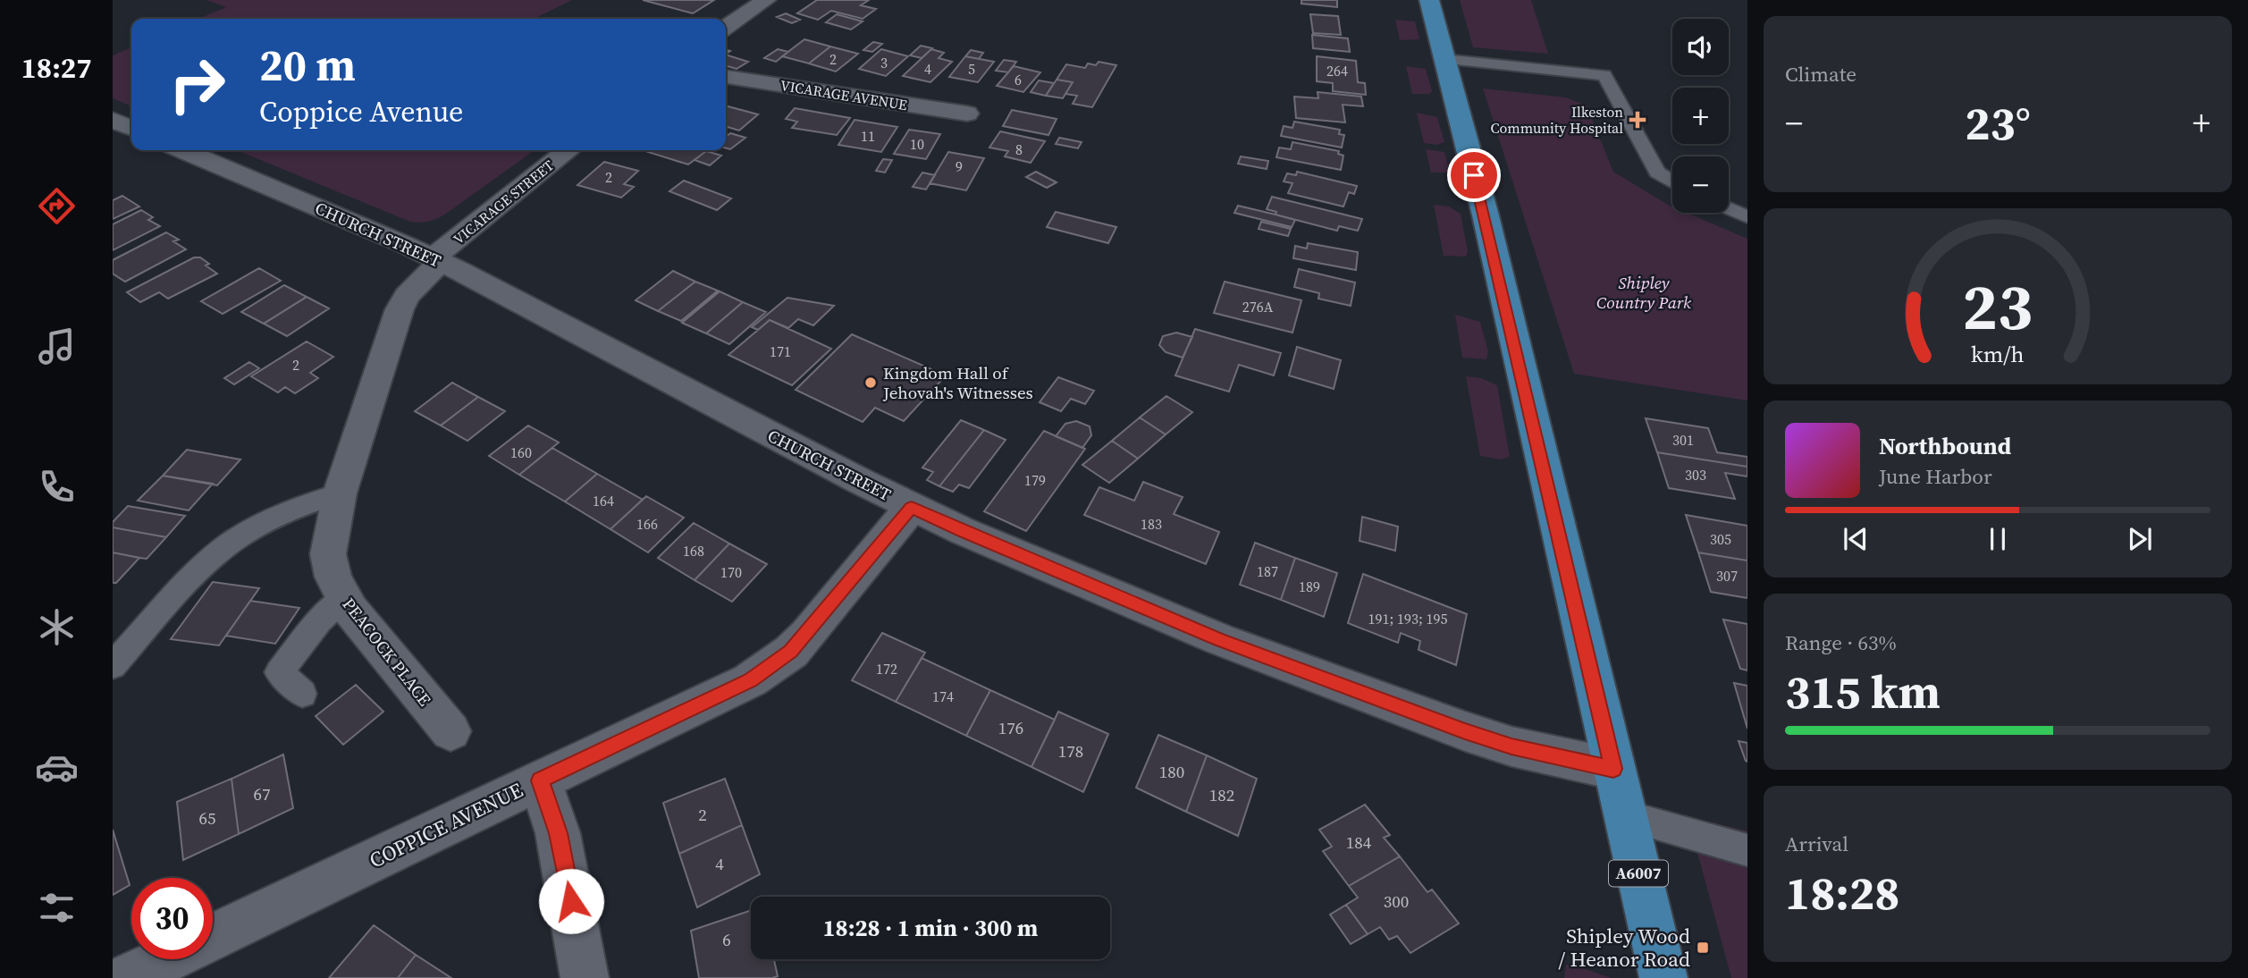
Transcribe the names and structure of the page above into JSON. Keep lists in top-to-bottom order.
{
  "streets": {
    "main road": ["A6007"],
    "street": [
      "VICARAGE AVENUE",
      "VICARAGE STREET",
      "CHURCH STREET",
      "PEACOCK PLACE",
      "COPPICE AVENUE"
    ]
  },
  "crossings": [
    ["VICARAGE STREET", "CHURCH STREET"],
    ["VICARAGE STREET", "PEACOCK PLACE"],
    ["CHURCH STREET", "PEACOCK PLACE"],
    ["CHURCH STREET", "COPPICE AVENUE"],
    ["CHURCH STREET", "A6007"]
  ],
  "parks": ["Shipley Country Park"],
  "places": {
    "health": ["Ilkeston Community Hospital"],
    "other": ["Kingdom Hall of Jehovah's Witnesses"],
    "transit": ["Shipley Wood / Heanor Road"]
  },
  "house_numbers": [
    "2",
    "3",
    "4",
    "5",
    "264",
    "6",
    "11",
    "10",
    "8",
    "9",
    "2",
    "276A",
    "171",
    "2",
    "301",
    "160",
    "303",
    "179",
    "164",
    "166",
    "183",
    "305",
    "168",
    "187",
    "170",
    "307",
    "189",
    "191; 193; 195",
    "172",
    "174",
    "176",
    "178",
    "180",
    "67",
    "182",
    "2",
    "65",
    "184",
    "4",
    "300",
    "6"
  ],
  "page": {
    "tabs": "18:27",
    "tile": [
      "Climate",
      ["Range · 63%", "315 km"],
      ["Arrival", "18:28"]
    ],
    "map_buttons": ["+", "−"],
    "turn": ["20 m", "Coppice Avenue"],
    "heat": ["−", "23°", "+"],
    "song": ["Northbound", "June Harbor"],
    "limit": "30",
    "trip": "18:28 · 1 min · 300 m",
    "gauge": ["23", "km/h"]
  }
}
